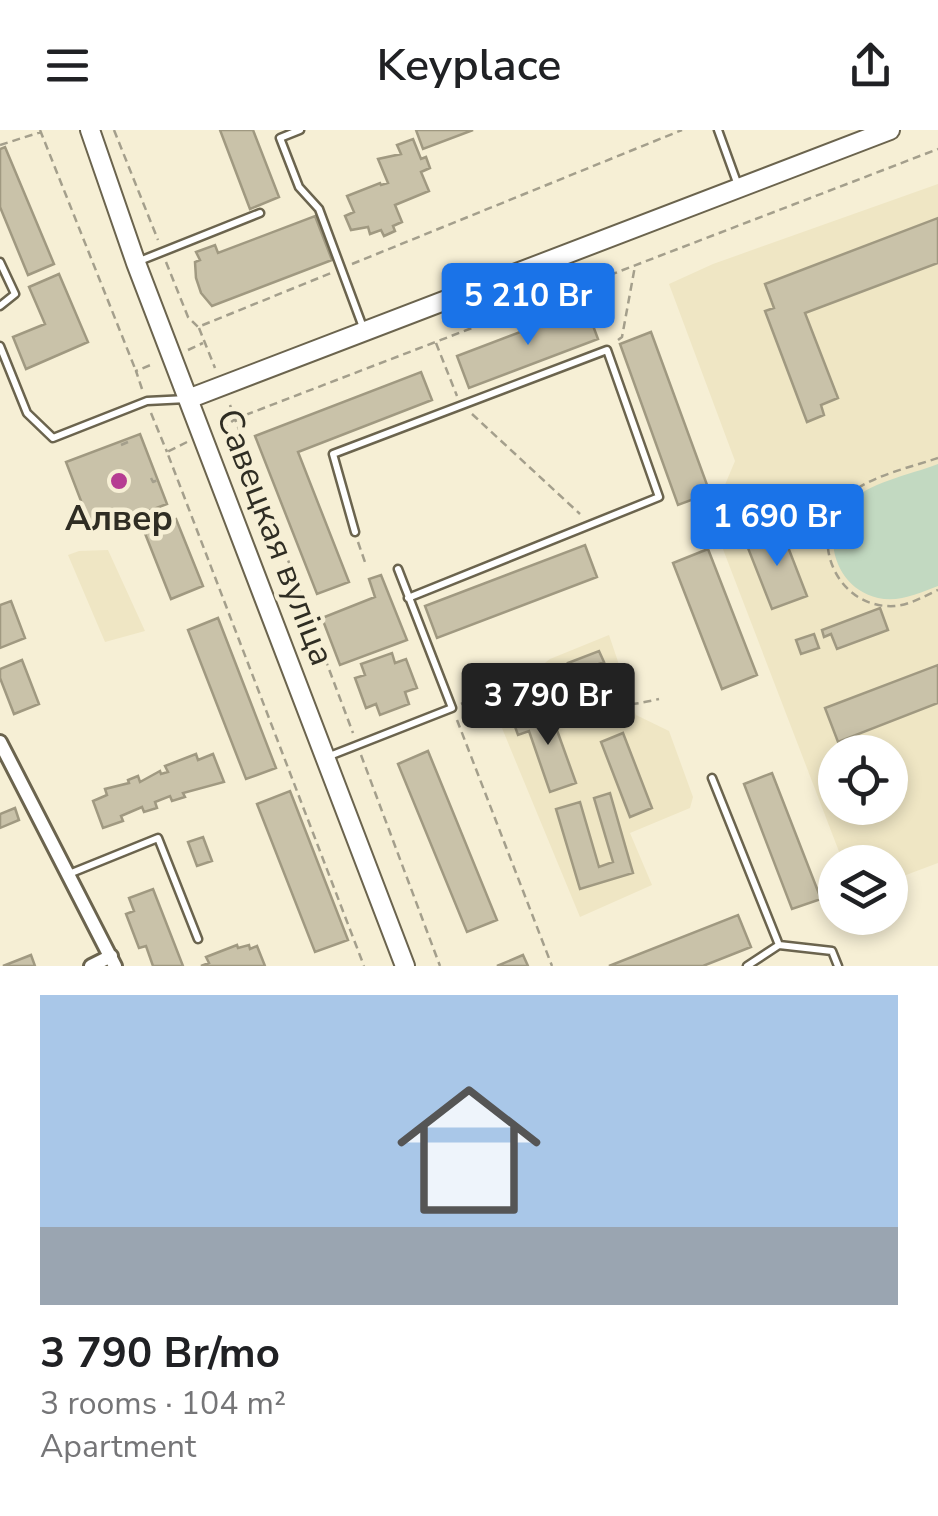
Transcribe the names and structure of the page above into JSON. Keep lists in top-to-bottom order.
{
  "streets": {
    "main road": ["Савецкая вуліца"]
  },
  "places": ["Алвер"],
  "page": {
    "header": "Keyplace",
    "price": ["5 210 Br", "1 690 Br", "3 790 Br"],
    "list": [
      {
        "name": "3 790 Br/mo",
        "note": "3 rooms · 104 m² · Apartment"
      }
    ]
  }
}
